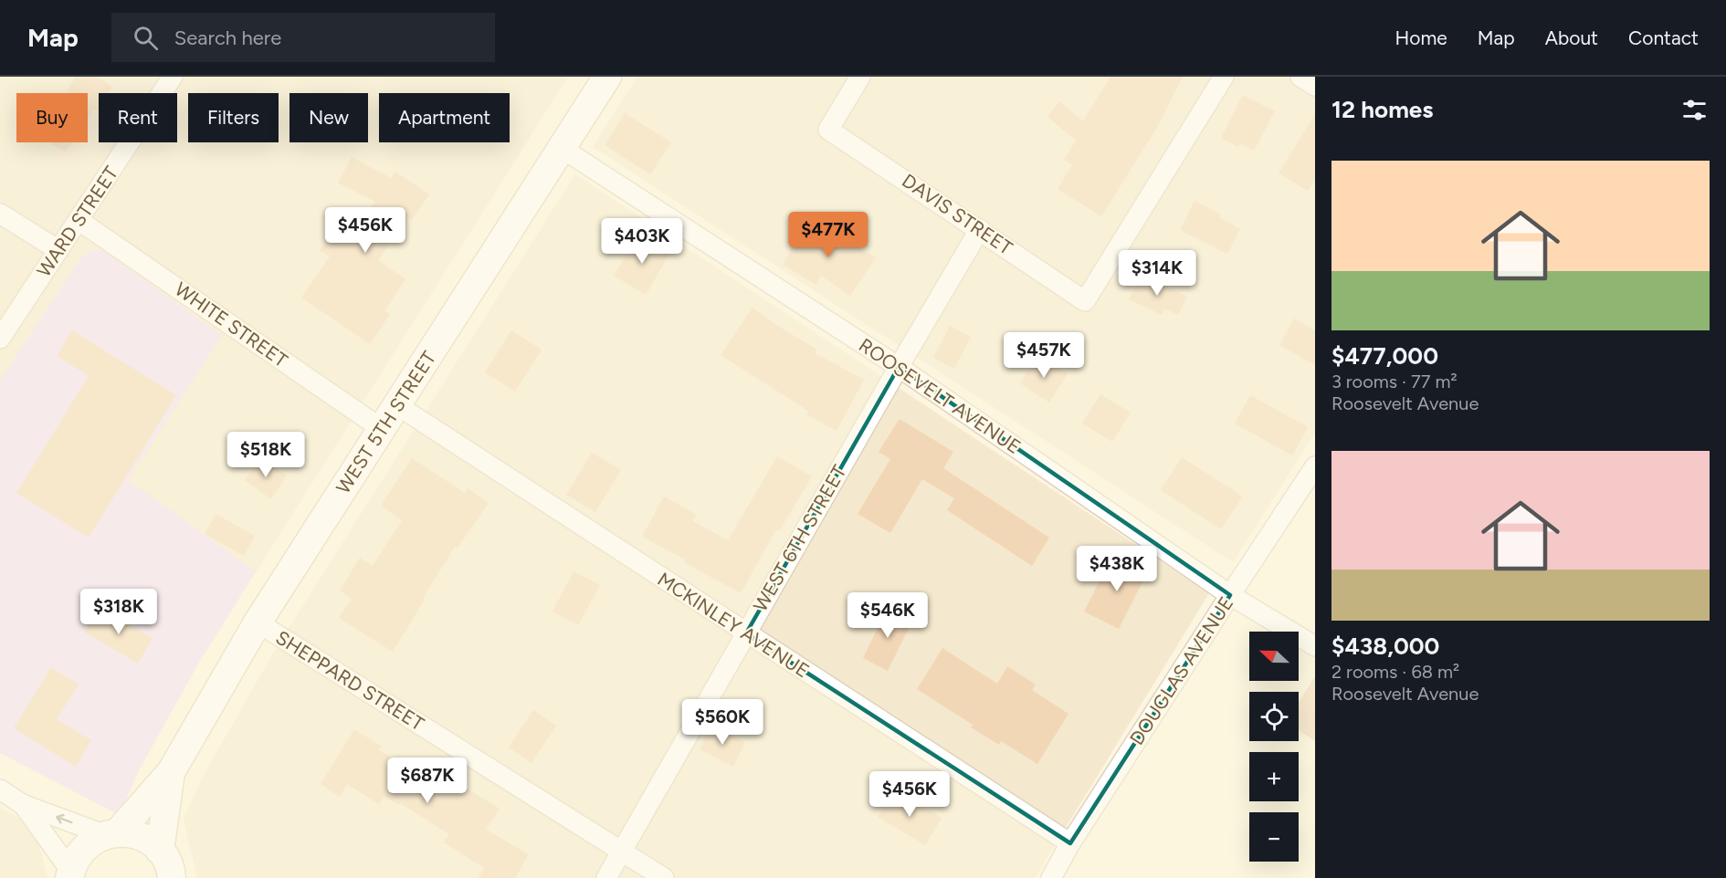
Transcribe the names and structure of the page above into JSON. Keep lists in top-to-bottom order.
{
  "streets": {
    "main road": ["WEST 5TH STREET"],
    "street": [
      "DAVIS STREET",
      "WARD STREET",
      "WHITE STREET",
      "ROOSEVELT AVENUE",
      "WEST 6TH STREET",
      "MCKINLEY AVENUE",
      "DOUGLAS AVENUE",
      "SHEPPARD STREET"
    ]
  },
  "crossings": [
    ["DAVIS STREET", "WEST 6TH STREET"],
    ["WARD STREET", "WHITE STREET"],
    ["WHITE STREET", "WEST 5TH STREET"],
    ["ROOSEVELT AVENUE", "WEST 5TH STREET"],
    ["ROOSEVELT AVENUE", "WEST 6TH STREET"],
    ["ROOSEVELT AVENUE", "DOUGLAS AVENUE"],
    ["WEST 5TH STREET", "MCKINLEY AVENUE"],
    ["WEST 5TH STREET", "SHEPPARD STREET"],
    ["WEST 6TH STREET", "MCKINLEY AVENUE"],
    ["WEST 6TH STREET", "SHEPPARD STREET"],
    ["MCKINLEY AVENUE", "DOUGLAS AVENUE"]
  ],
  "north": "left",
  "page": {
    "header": "Map",
    "search": "Search here",
    "nav": [
      "Home",
      "Map",
      "About",
      "Contact"
    ],
    "heading": "12 homes",
    "chip": [
      "Buy",
      "Rent",
      "Filters",
      "New",
      "Apartment"
    ],
    "list": [
      {
        "name": "$477,000",
        "note": "3 rooms · 77 m² · Roosevelt Avenue"
      },
      {
        "name": "$438,000",
        "note": "2 rooms · 68 m² · Roosevelt Avenue"
      }
    ],
    "price": [
      "$456K",
      "$477K",
      "$403K",
      "$314K",
      "$457K",
      "$518K",
      "$438K",
      "$318K",
      "$546K",
      "$560K",
      "$687K",
      "$456K"
    ],
    "map_buttons": ["+", "−"]
  }
}
